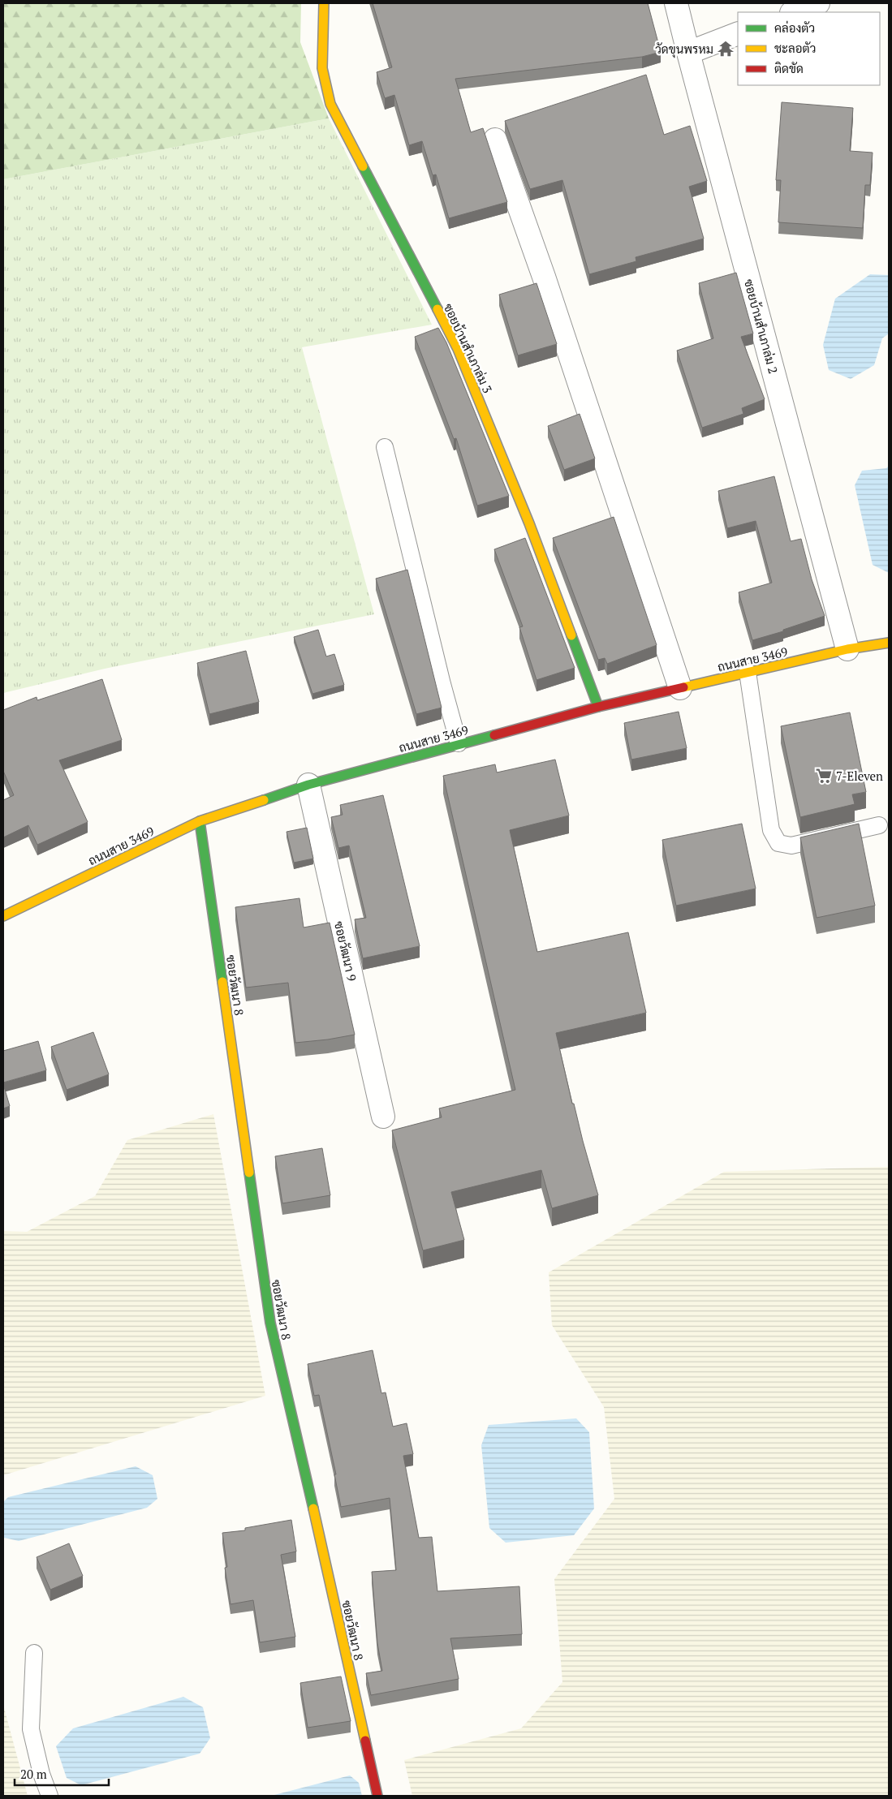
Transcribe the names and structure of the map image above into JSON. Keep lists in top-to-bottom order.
{
  "streets": {
    "street": [
      "ซอยบ้านสำเภาล่ม 2",
      "ซอยบ้านสำเภาล่ม 3",
      "ถนนสาย 3469",
      "ซอยวัฒนา 9",
      "ซอยวัฒนา 8"
    ]
  },
  "crossings": [
    ["ซอยบ้านสำเภาล่ม 2", "ถนนสาย 3469"],
    ["ซอยบ้านสำเภาล่ม 3", "ถนนสาย 3469"],
    ["ถนนสาย 3469", "ซอยวัฒนา 9"],
    ["ถนนสาย 3469", "ซอยวัฒนา 8"]
  ],
  "places": {
    "temple": ["วัดขุนพรหม"],
    "supermarket": ["7-Eleven"]
  },
  "legend": ["คล่องตัว", "ชะลอตัว", "ติดขัด"],
  "scale_bar": "20 m"
}
